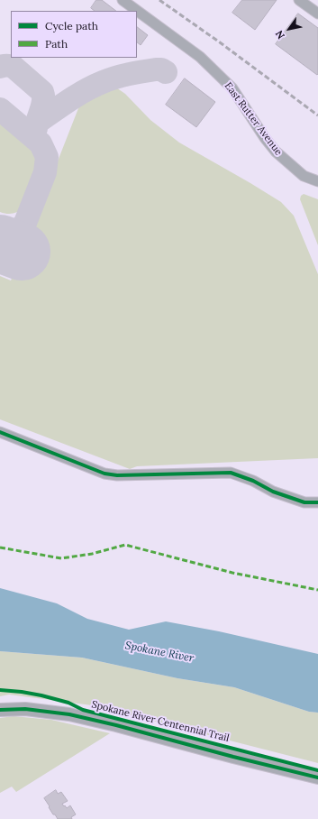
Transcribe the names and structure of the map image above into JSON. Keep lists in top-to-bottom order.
{
  "streets": {
    "street": ["East Rutter Avenue"],
    "cycle path": ["Spokane River Centennial Trail"]
  },
  "water": ["Spokane River"],
  "legend": ["Cycle path", "Path"],
  "north": "bottom left"
}
